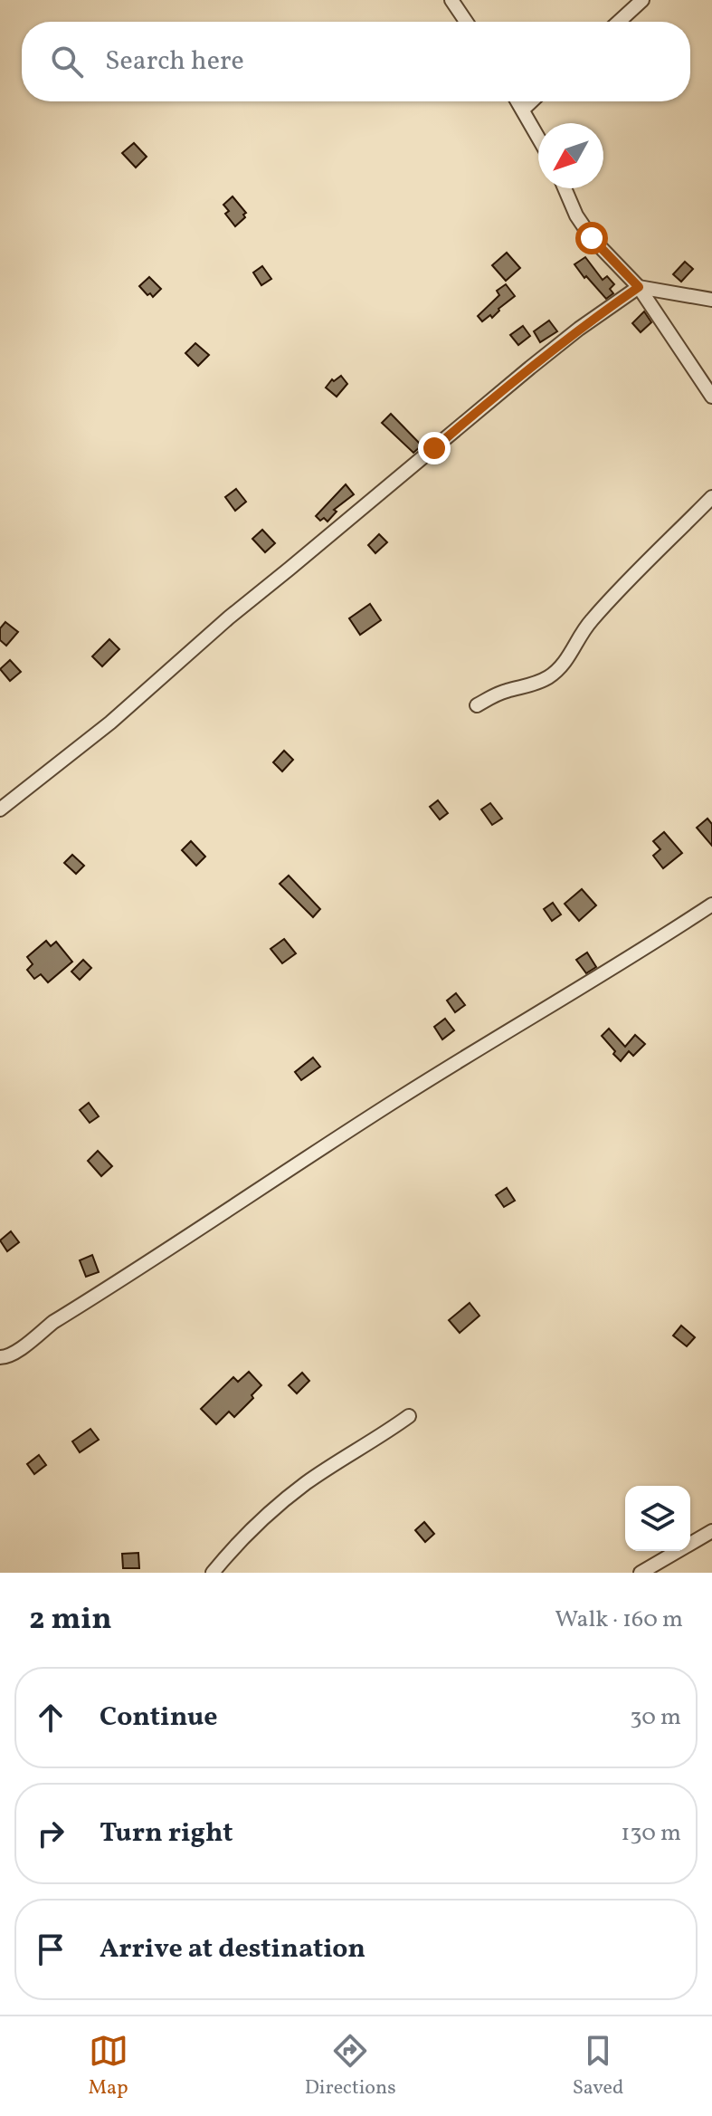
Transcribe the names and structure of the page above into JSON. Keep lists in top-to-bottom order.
{
  "north": "bottom left",
  "page": {
    "search": "Search here",
    "heading": ["2 min", "Walk · 160 m"],
    "list": [
      ["Continue", "30 m"],
      ["Turn right", "130 m"],
      "Arrive at destination"
    ],
    "nav": ["Map", "Directions", "Saved"]
  }
}
